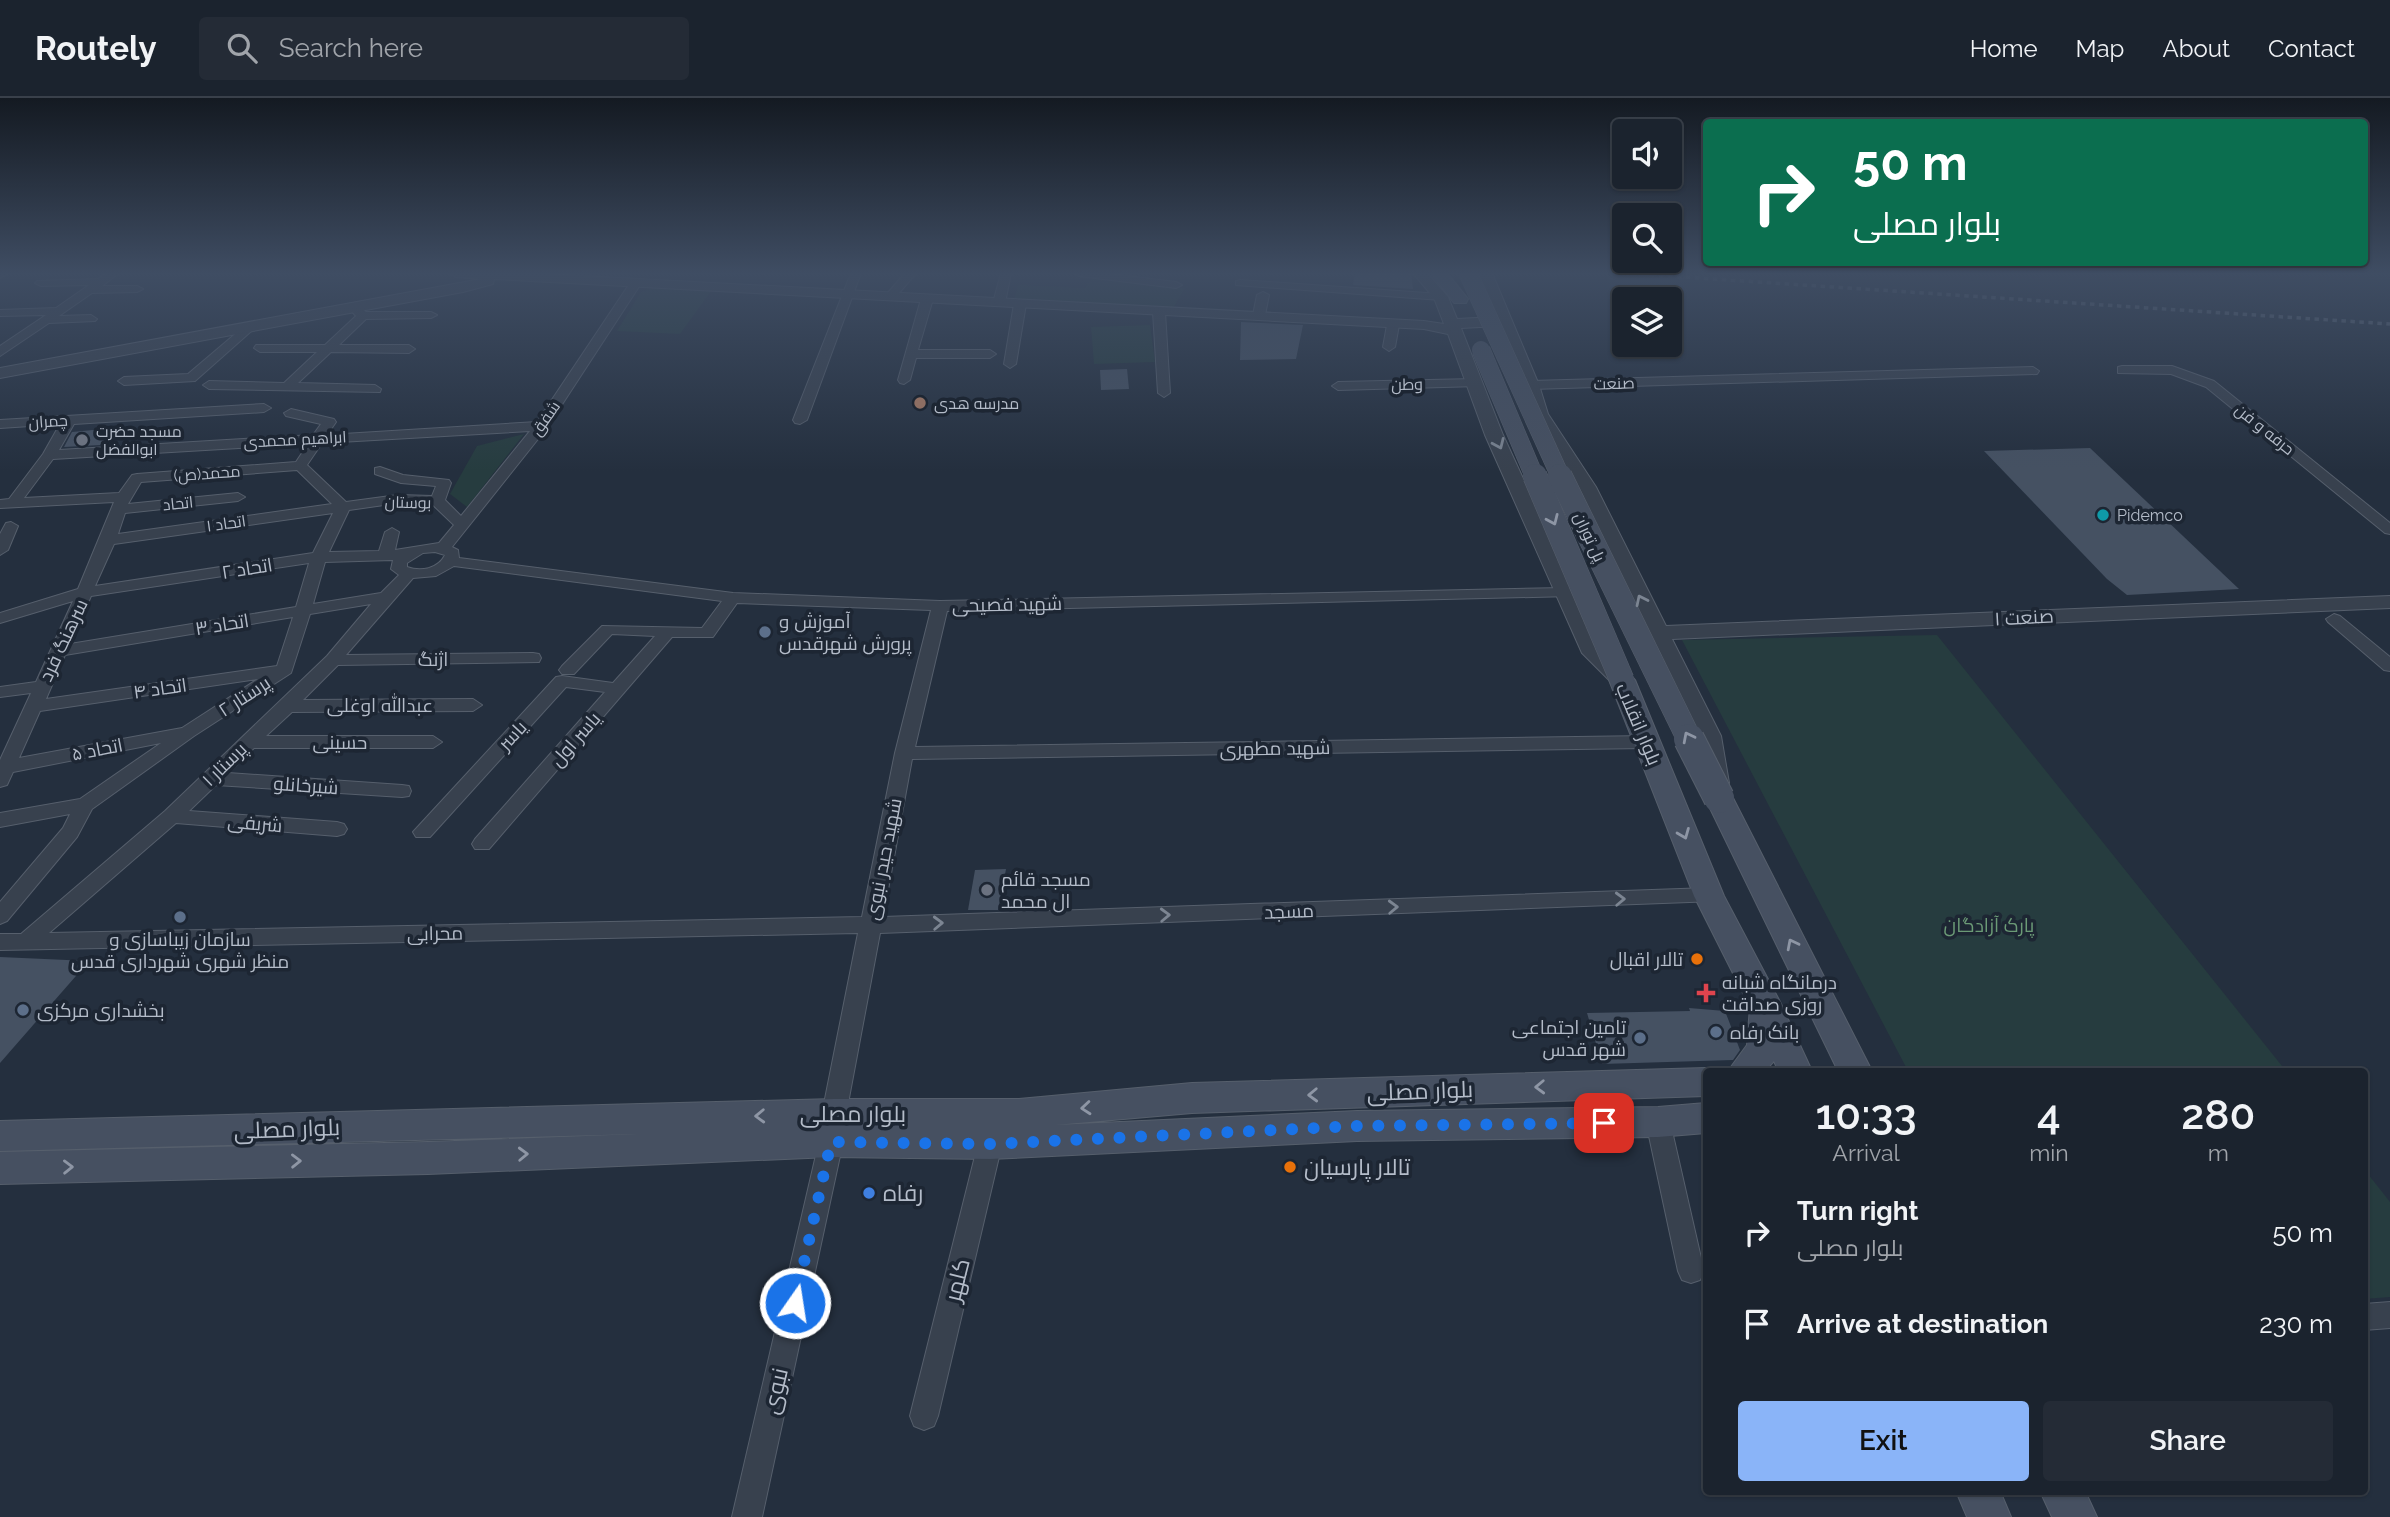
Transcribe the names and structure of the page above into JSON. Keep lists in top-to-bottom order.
{
  "streets": {
    "main road": ["پل توران", "بلوار انقلاب", "بلوار مصلی"],
    "street": [
      "صنعت",
      "وطن",
      "شفق",
      "چمران",
      "حرفه و فن",
      "ابراهیم محمدی",
      "محمد(ص)",
      "بوستان",
      "اتحاد",
      "اتحاد ۱",
      "اتحاد ۲",
      "شهید فصیحی",
      "صنعت ۱",
      "اتحاد ۳",
      "سرهنگ فرد",
      "اژنگ",
      "اتحاد ۴",
      "پرستار ۲",
      "عبدالله اوغلی",
      "یاسر",
      "یاسر اول",
      "حسینی",
      "شهید مطهری",
      "اتحاد ۵",
      "پرستار ۱",
      "شیرخانلو",
      "شریفی",
      "شهید حیدر نبوی",
      "مسجد",
      "محرابی",
      "کلهر",
      "نبوی"
    ]
  },
  "crossings": [
    ["وطن", "بلوار انقلاب"],
    ["شفق", "ابراهیم محمدی"],
    ["شفق", "بوستان"],
    ["شفق", "اتحاد ۲"],
    ["شفق", "شهید فصیحی"],
    ["محمد(ص)", "اتحاد"],
    ["محمد(ص)", "سرهنگ فرد"],
    ["بوستان", "اتحاد ۱"],
    ["بوستان", "پرستار ۲"],
    ["اتحاد", "سرهنگ فرد"],
    ["اتحاد ۱", "سرهنگ فرد"],
    ["اتحاد ۱", "پرستار ۲"],
    ["پل توران", "بلوار انقلاب"],
    ["اتحاد ۲", "شهید فصیحی"],
    ["اتحاد ۲", "سرهنگ فرد"],
    ["اتحاد ۲", "پرستار ۲"],
    ["شهید فصیحی", "بلوار انقلاب"],
    ["شهید فصیحی", "شهید حیدر نبوی"],
    ["اتحاد ۳", "سرهنگ فرد"],
    ["اتحاد ۳", "پرستار ۲"],
    ["اتحاد ۳", "پرستار ۱"],
    ["سرهنگ فرد", "اتحاد ۴"],
    ["سرهنگ فرد", "اتحاد ۵"],
    ["اژنگ", "پرستار ۱"],
    ["اتحاد ۴", "پرستار ۲"],
    ["پرستار ۲", "اتحاد ۵"],
    ["عبدالله اوغلی", "پرستار ۱"],
    ["بلوار انقلاب", "شهید مطهری"],
    ["بلوار انقلاب", "مسجد"],
    ["یاسر", "یاسر اول"],
    ["حسینی", "پرستار ۱"],
    ["شهید مطهری", "شهید حیدر نبوی"],
    ["پرستار ۱", "شیرخانلو"],
    ["پرستار ۱", "شریفی"],
    ["پرستار ۱", "محرابی"],
    ["شهید حیدر نبوی", "مسجد"],
    ["شهید حیدر نبوی", "محرابی"],
    ["شهید حیدر نبوی", "بلوار مصلی"],
    ["شهید حیدر نبوی", "نبوی"],
    ["مسجد", "محرابی"],
    ["بلوار مصلی", "کلهر"],
    ["بلوار مصلی", "نبوی"]
  ],
  "one_way": ["مسجد"],
  "parks": ["پارک آزادگان"],
  "places": {
    "other": [
      "مدرسه هدی",
      "مسجد حضرت ابوالفضل",
      "Pidemco",
      "آموزش و پرورش شهرقدس",
      "مسجد قائم ال محمد",
      "سازمان زیباسازی و منظر شهری شهرداری قدس",
      "تالار اقبال",
      "بخشداری مرکزی",
      "بانک رفاه",
      "تامین اجتماعی شهر قدس",
      "تالار پارسیان",
      "رفاه"
    ],
    "health": ["درمانگاه شبانه روزی صداقت"]
  },
  "page": {
    "header": "Routely",
    "search": "Search here",
    "nav": [
      "Home",
      "Map",
      "About",
      "Contact"
    ],
    "turn": ["50 m", "بلوار مصلی"],
    "eta": [
      "10:33",
      "Arrival",
      "4",
      "min",
      "280",
      "m"
    ],
    "list": [
      {
        "name": "Turn right",
        "note": "بلوار مصلی",
        "value": "50 m"
      },
      {
        "name": "Arrive at destination",
        "value": "230 m"
      }
    ],
    "buttons": ["Exit", "Share"]
  }
}
